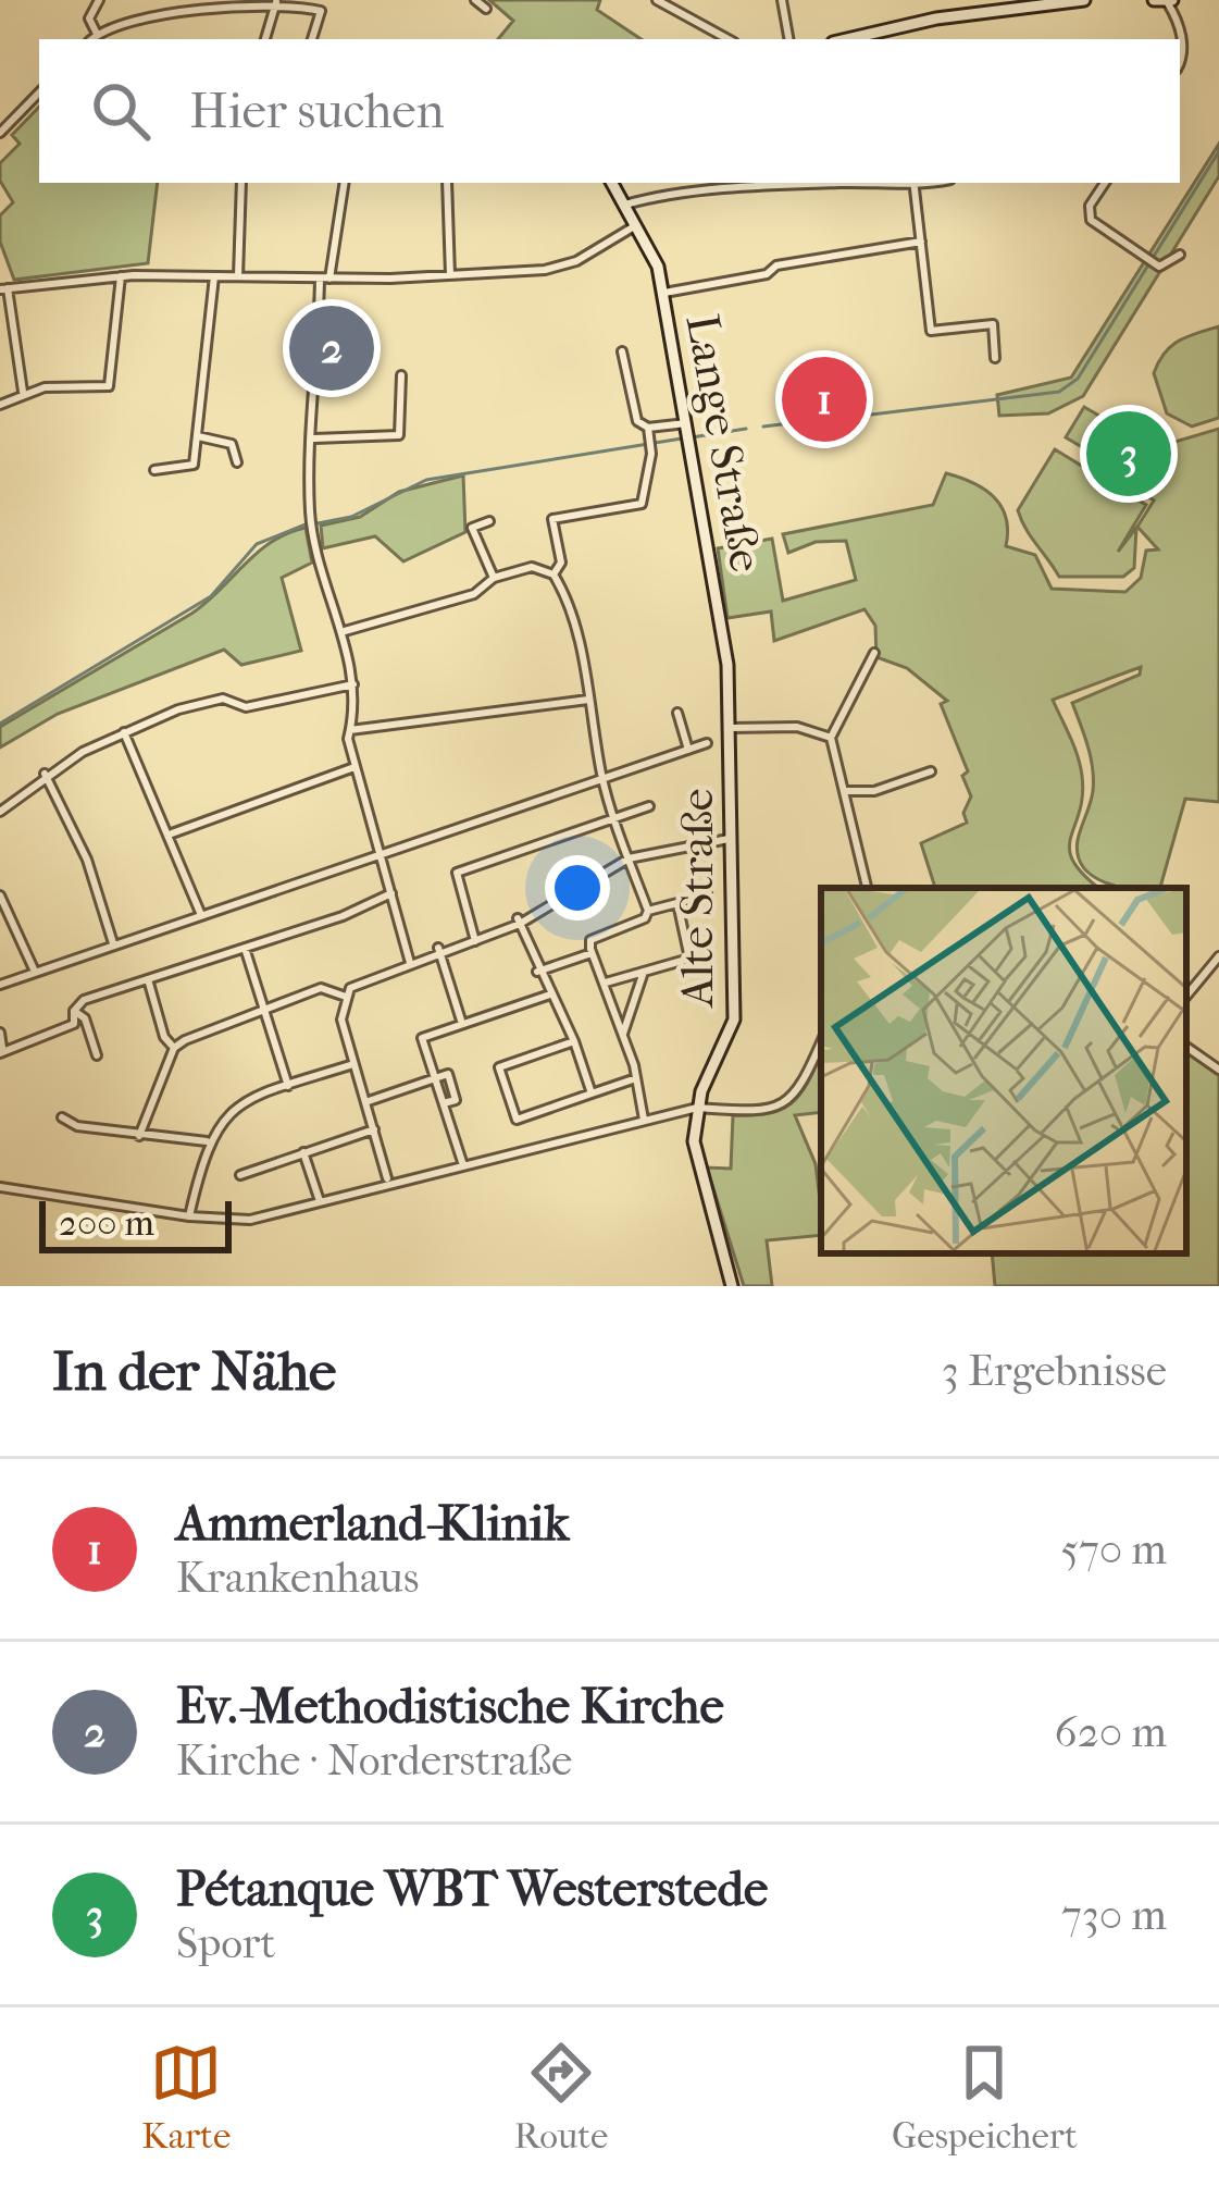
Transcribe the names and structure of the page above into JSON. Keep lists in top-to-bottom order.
{
  "streets": {
    "street": ["Lange Straße", "Alte Straße"]
  },
  "crossings": [
    ["Lange Straße", "Alte Straße"]
  ],
  "scale_bar": "200 m",
  "page": {
    "search": "Hier suchen",
    "pins": ["2", "1", "3"],
    "scale": "200 m",
    "heading": ["In der Nähe", "3 Ergebnisse"],
    "list": [
      {
        "mark": "1",
        "name": "Ammerland-Klinik",
        "note": "Krankenhaus",
        "value": "570 m"
      },
      {
        "mark": "2",
        "name": "Ev.-Methodistische Kirche",
        "note": "Kirche · Norderstraße",
        "value": "620 m"
      },
      {
        "mark": "3",
        "name": "Pétanque WBT Westerstede",
        "note": "Sport",
        "value": "730 m"
      }
    ],
    "nav": ["Karte", "Route", "Gespeichert"]
  }
}
